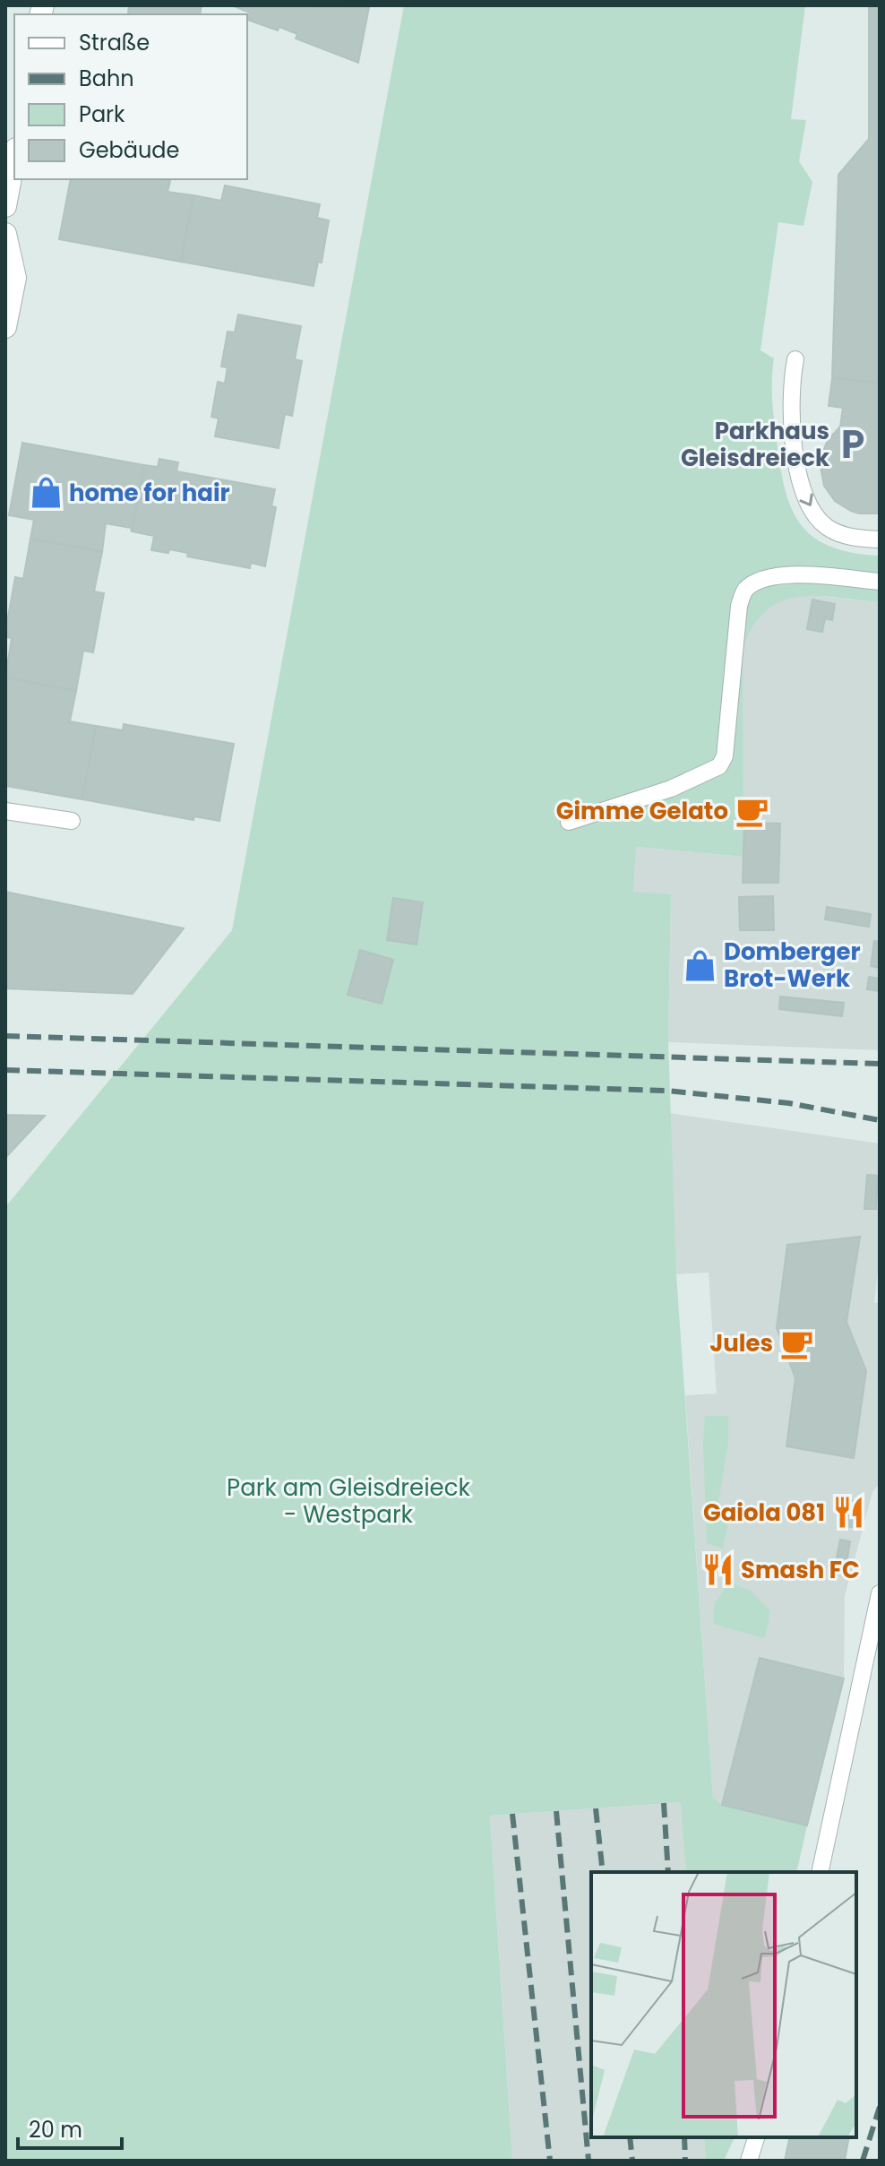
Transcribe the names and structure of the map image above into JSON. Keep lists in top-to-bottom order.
{
  "parks": ["Park am Gleisdreieck - Westpark"],
  "places": {
    "parking": ["Parkhaus Gleisdreieck"],
    "shop": ["home for hair", "Domberger Brot-Werk"],
    "cafe": ["Gimme Gelato", "Jules"],
    "restaurant": ["Gaiola 081", "Smash FC"]
  },
  "legend": [
    "Straße",
    "Bahn",
    "Park",
    "Gebäude"
  ],
  "scale_bar": "20 m"
}
